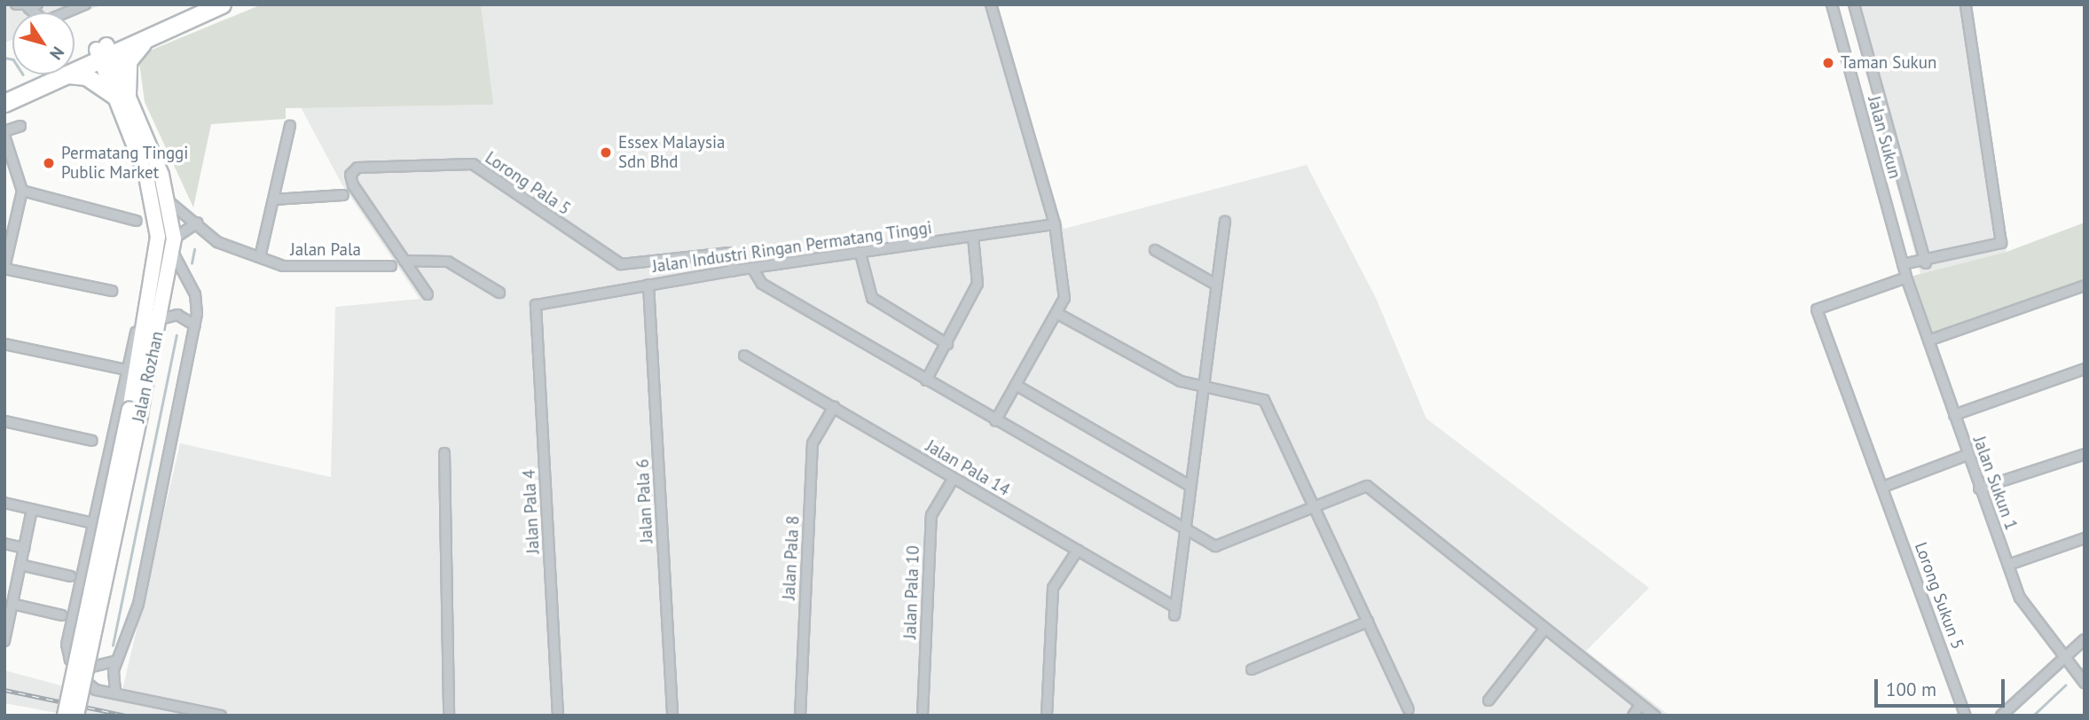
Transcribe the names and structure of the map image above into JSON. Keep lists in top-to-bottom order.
{
  "streets": {
    "main road": ["Jalan Rozhan"],
    "street": [
      "Jalan Sukun",
      "Lorong Pala 5",
      "Jalan Industri Ringan Permatang Tinggi",
      "Jalan Pala",
      "Jalan Pala 14",
      "Jalan Sukun 1",
      "Jalan Pala 6",
      "Jalan Pala 4",
      "Jalan Pala 8",
      "Jalan Pala 10",
      "Lorong Sukun 5"
    ]
  },
  "crossings": [
    ["Jalan Sukun", "Jalan Sukun 1"],
    ["Jalan Sukun", "Lorong Sukun 5"],
    ["Lorong Pala 5", "Jalan Industri Ringan Permatang Tinggi"],
    ["Jalan Industri Ringan Permatang Tinggi", "Jalan Pala 6"],
    ["Jalan Industri Ringan Permatang Tinggi", "Jalan Pala 4"],
    ["Jalan Pala", "Jalan Rozhan"],
    ["Jalan Pala 14", "Jalan Pala 8"],
    ["Jalan Pala 14", "Jalan Pala 10"],
    ["Jalan Sukun 1", "Lorong Sukun 5"]
  ],
  "places": ["Taman Sukun", "Essex Malaysia Sdn Bhd", "Permatang Tinggi Public Market"],
  "scale_bar": "100 m",
  "north": "bottom right"
}
